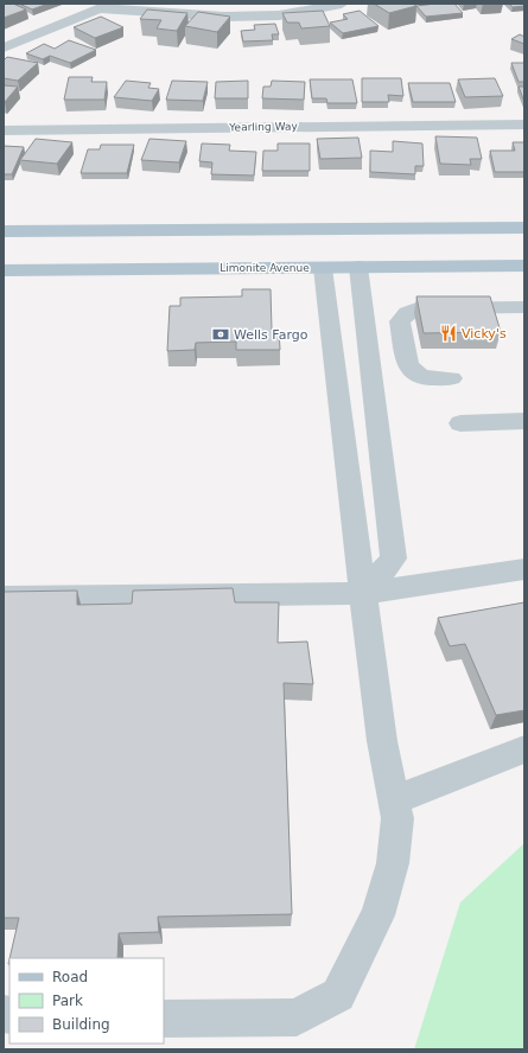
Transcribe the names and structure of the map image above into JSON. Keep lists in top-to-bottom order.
{
  "streets": {
    "main road": ["Limonite Avenue"],
    "street": ["Yearling Way"]
  },
  "places": {
    "restaurant": ["Vicky's"],
    "bank": ["Wells Fargo"]
  },
  "legend": ["Road", "Park", "Building"]
}
